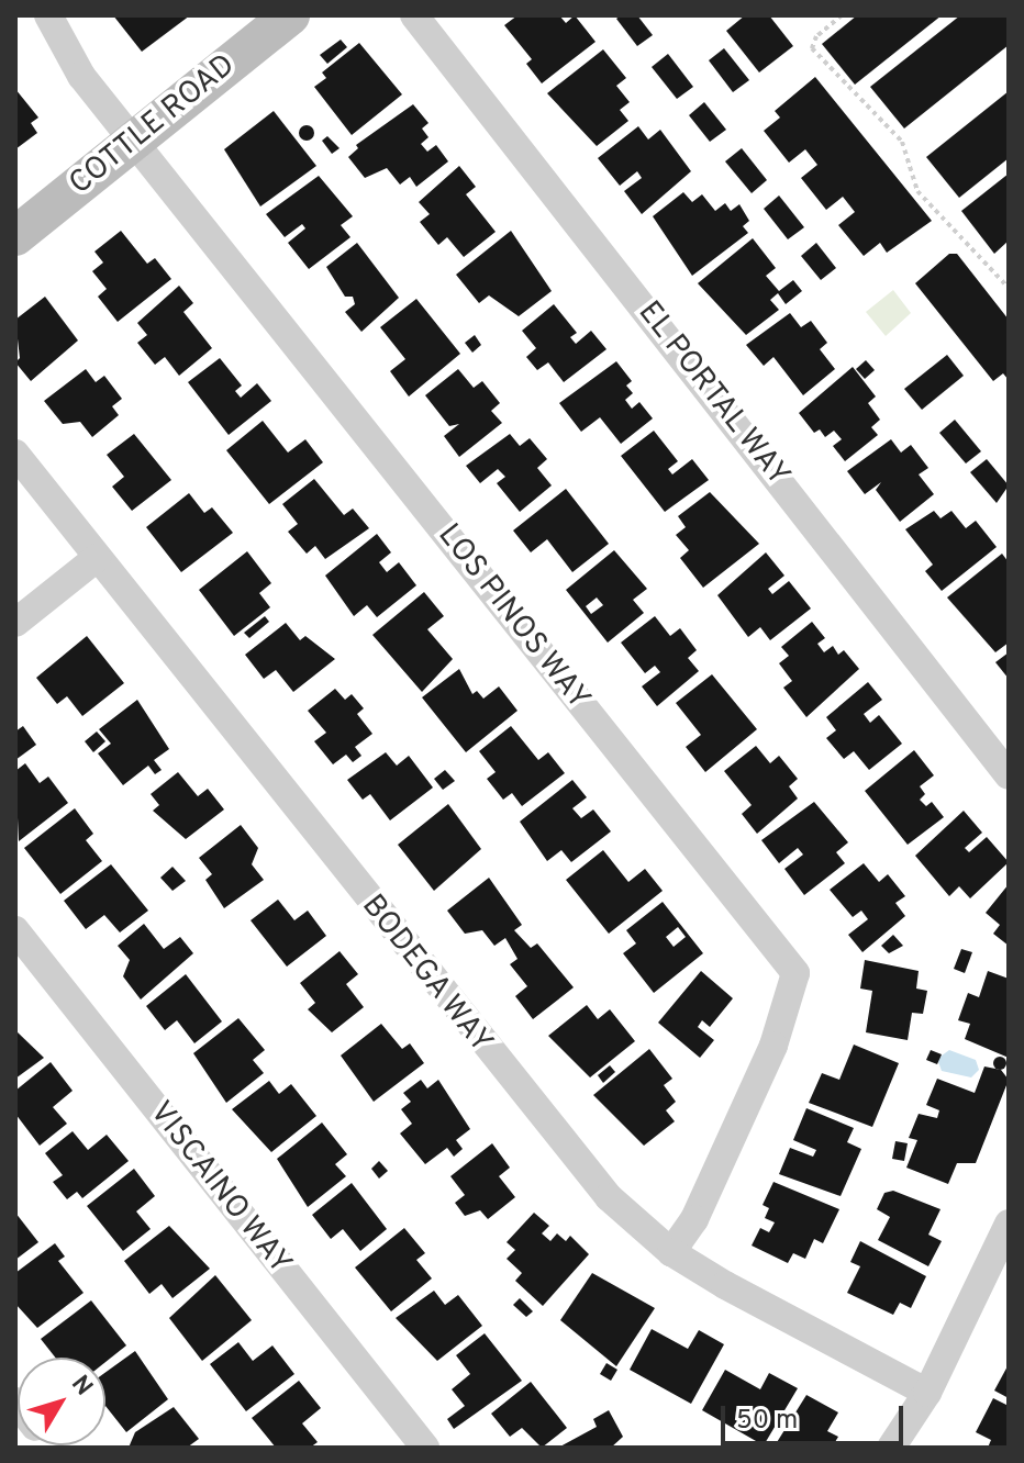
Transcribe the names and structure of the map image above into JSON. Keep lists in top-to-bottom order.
{
  "streets": {
    "street": [
      "COTTLE ROAD",
      "EL PORTAL WAY",
      "LOS PINOS WAY",
      "BODEGA WAY",
      "VISCAINO WAY"
    ]
  },
  "crossings": [
    ["COTTLE ROAD", "LOS PINOS WAY"],
    ["LOS PINOS WAY", "BODEGA WAY"]
  ],
  "scale_bar": "50 m",
  "north": "top right"
}
